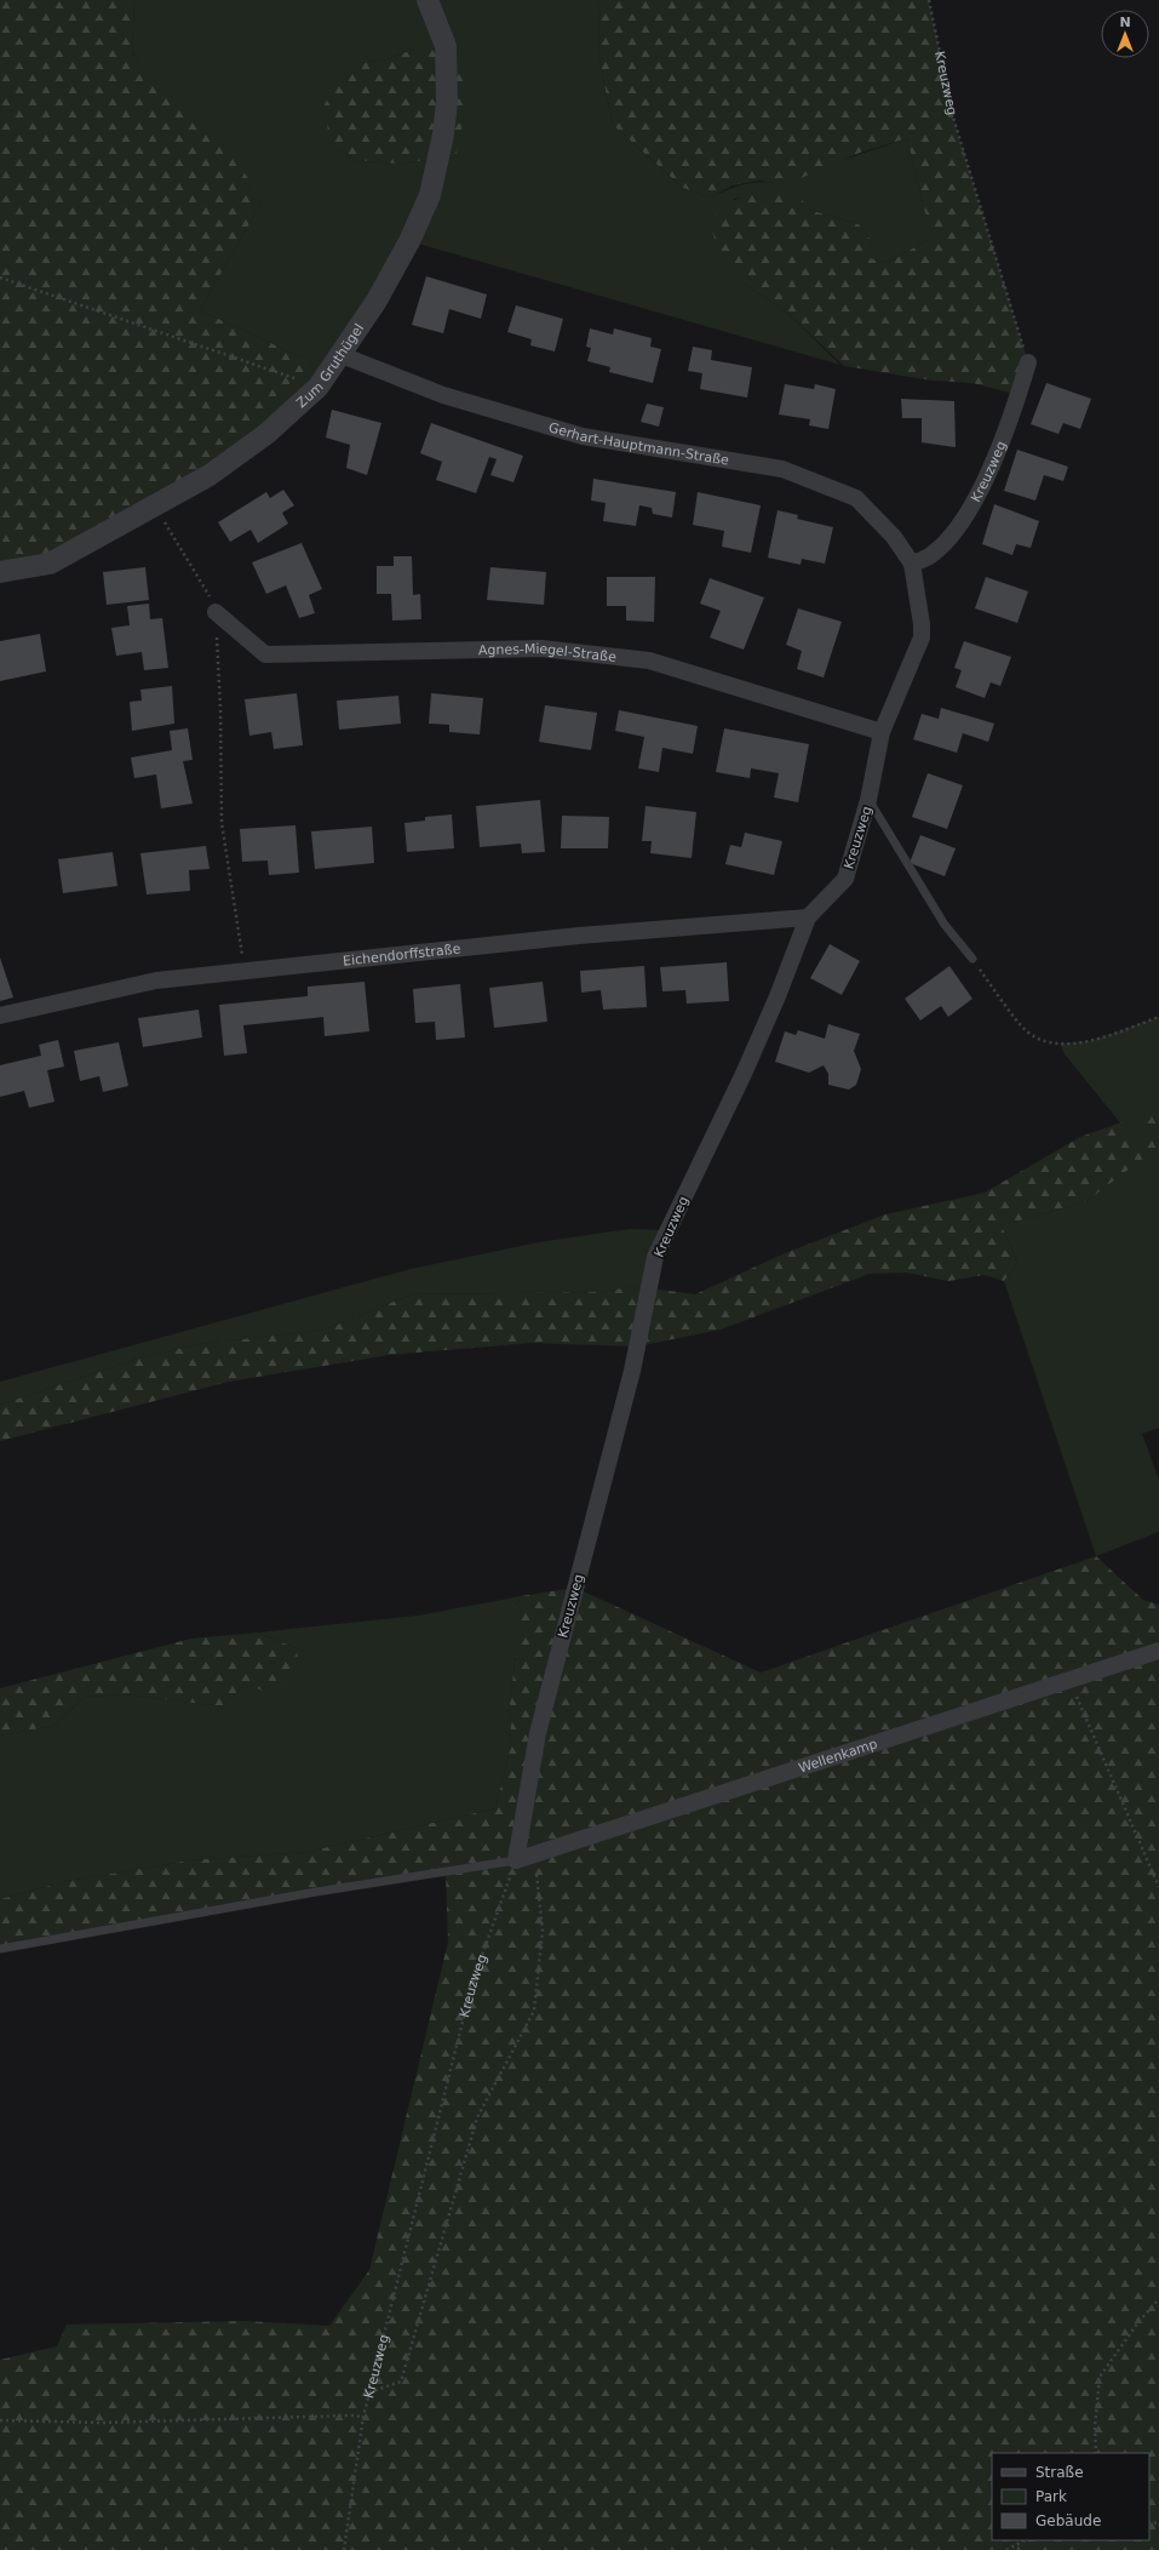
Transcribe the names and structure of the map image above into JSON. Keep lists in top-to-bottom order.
{
  "streets": {
    "street": [
      "Kreuzweg",
      "Zum Gruthügel",
      "Gerhart-Hauptmann-Straße",
      "Agnes-Miegel-Straße",
      "Eichendorffstraße",
      "Wellenkamp"
    ]
  },
  "crossings": [
    ["Kreuzweg", "Gerhart-Hauptmann-Straße"],
    ["Kreuzweg", "Agnes-Miegel-Straße"],
    ["Kreuzweg", "Eichendorffstraße"],
    ["Kreuzweg", "Wellenkamp"],
    ["Zum Gruthügel", "Gerhart-Hauptmann-Straße"]
  ],
  "legend": ["Straße", "Park", "Gebäude"],
  "north": "top"
}
